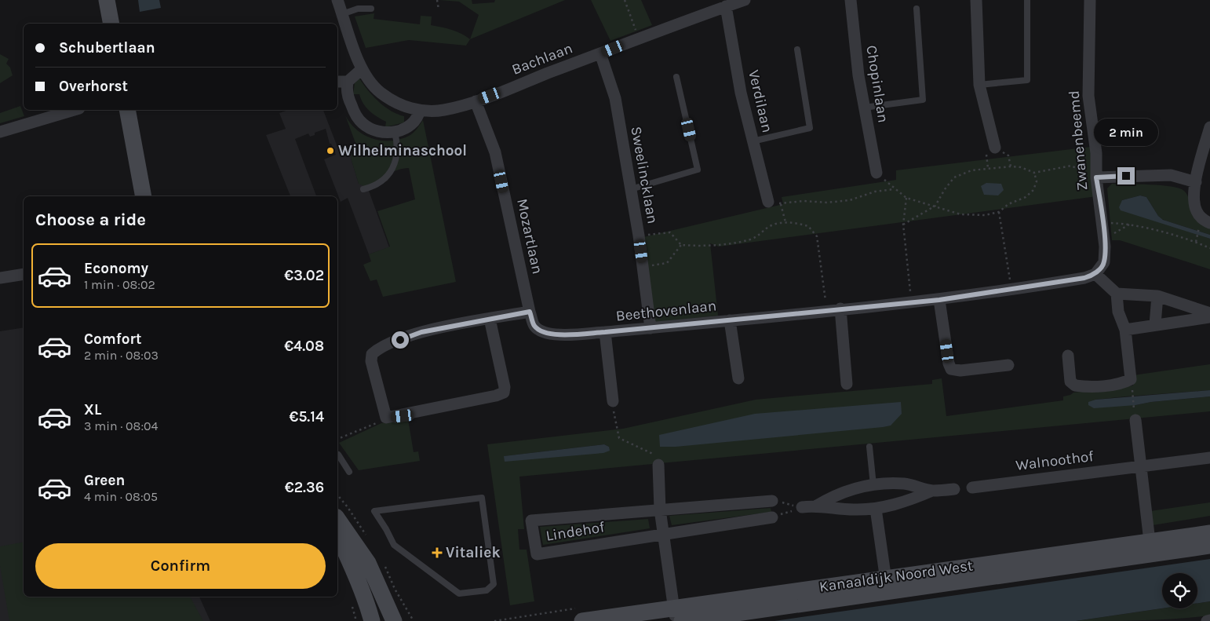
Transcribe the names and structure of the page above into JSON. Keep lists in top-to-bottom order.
{
  "streets": {
    "main road": ["Kanaaldijk Noord West"],
    "street": [
      "Bachlaan",
      "Chopinlaan",
      "Verdilaan",
      "Zwanenbeemd",
      "Sweelincklaan",
      "Mozartlaan",
      "Beethovenlaan",
      "Walnoothof",
      "Lindehof"
    ]
  },
  "crossings": [
    ["Bachlaan", "Verdilaan"],
    ["Bachlaan", "Sweelincklaan"],
    ["Bachlaan", "Mozartlaan"],
    ["Zwanenbeemd", "Beethovenlaan"],
    ["Sweelincklaan", "Beethovenlaan"],
    ["Mozartlaan", "Beethovenlaan"]
  ],
  "places": {
    "other": ["Wilhelminaschool"],
    "health": ["Vitaliek"]
  },
  "page": {
    "banner": ["Schubertlaan", "Overhorst"],
    "bubble": "2 min",
    "heading": "Choose a ride",
    "list": [
      {
        "name": "Economy",
        "note": "1 min · 08:02",
        "value": "€3.02"
      },
      {
        "name": "Comfort",
        "note": "2 min · 08:03",
        "value": "€4.08"
      },
      {
        "name": "XL",
        "note": "3 min · 08:04",
        "value": "€5.14"
      },
      {
        "name": "Green",
        "note": "4 min · 08:05",
        "value": "€2.36"
      }
    ],
    "buttons": "Confirm"
  }
}
